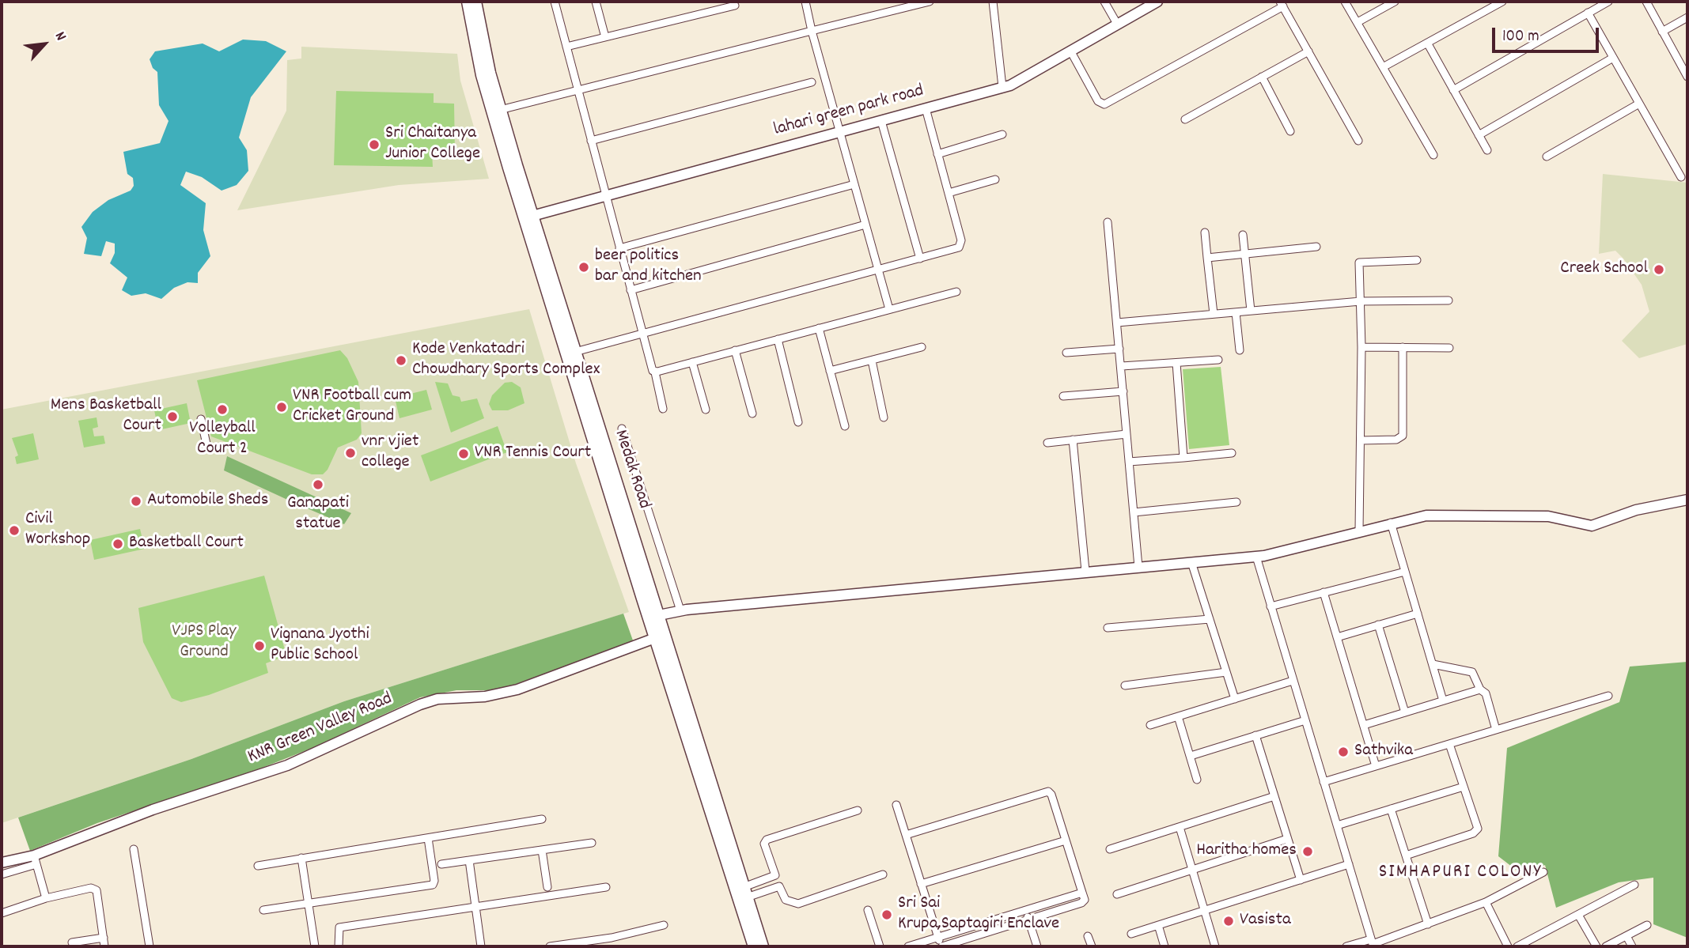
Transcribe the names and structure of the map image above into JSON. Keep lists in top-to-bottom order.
{
  "streets": {
    "main road": ["Medak Road"],
    "street": ["lahari green park road", "KNR Green Valley Road"]
  },
  "crossings": [
    ["lahari green park road", "Medak Road"],
    ["Medak Road", "KNR Green Valley Road"]
  ],
  "districts": ["SIMHAPURI COLONY"],
  "parks": ["VJPS Play Ground"],
  "places": [
    "Sri Chaitanya Junior College",
    "beer politics bar and kitchen",
    "Creek School",
    "Kode Venkatadri Chowdhary Sports Complex",
    "VNR Football cum Cricket Ground",
    "Volleyball Court 2",
    "Mens Basketball Court",
    "vnr vjiet college",
    "VNR Tennis Court",
    "Ganapati statue",
    "Automobile Sheds",
    "Civil Workshop",
    "Basketball Court",
    "Vignana Jyothi Public School",
    "Sathvika",
    "Haritha homes",
    "Sri Sai Krupa,Saptagiri Enclave",
    "Vasista"
  ],
  "scale_bar": "100 m",
  "north": "top right"
}
